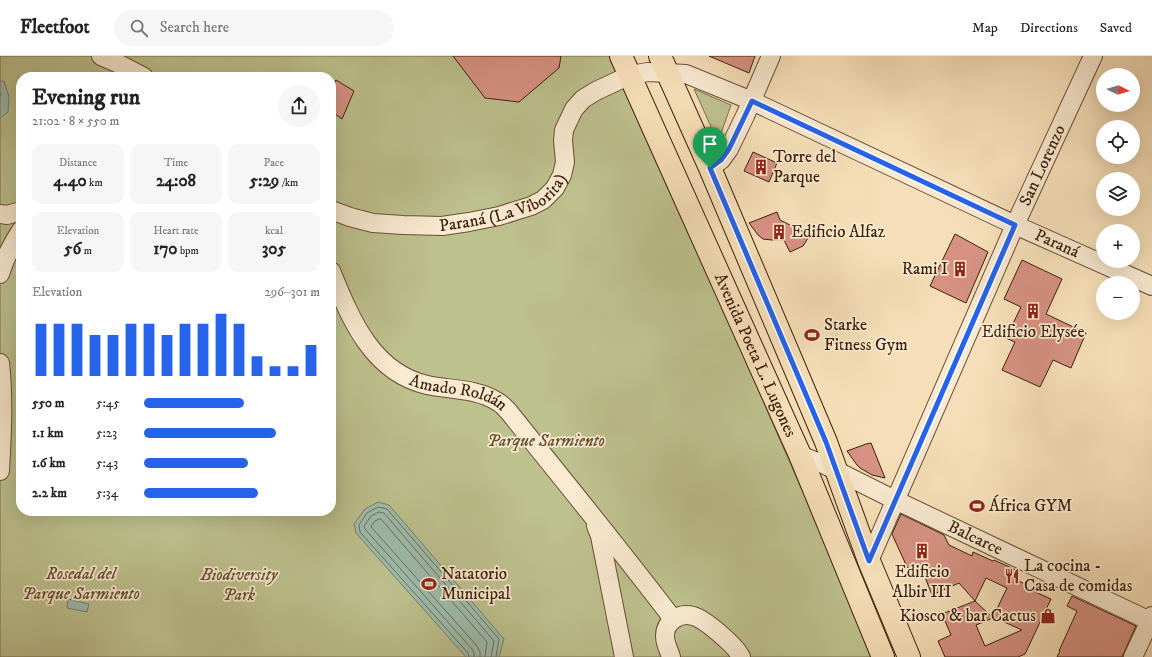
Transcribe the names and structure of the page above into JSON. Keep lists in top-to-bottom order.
{
  "streets": {
    "main road": ["Avenida Poeta L. Lugones"],
    "street": [
      "San Lorenzo",
      "Paraná (La Viborita)",
      "Paraná",
      "Amado Roldán",
      "Balcarce"
    ]
  },
  "crossings": [
    ["San Lorenzo", "Paraná"],
    ["San Lorenzo", "Avenida Poeta L. Lugones"],
    ["San Lorenzo", "Balcarce"],
    ["Paraná (La Viborita)", "Paraná"],
    ["Paraná (La Viborita)", "Avenida Poeta L. Lugones"],
    ["Paraná", "Avenida Poeta L. Lugones"],
    ["Avenida Poeta L. Lugones", "Balcarce"]
  ],
  "parks": ["Parque Sarmiento", "Rosedal del Parque Sarmiento", "Biodiversity Park"],
  "places": {
    "building": [
      "Torre del Parque",
      "Edificio Alfaz",
      "Rami I",
      "Edificio Elysée",
      "Edificio Albir III"
    ],
    "sports": ["Starke Fitness Gym", "África GYM", "Natatorio Municipal"],
    "restaurant": ["La cocina - Casa de comidas"],
    "shop": ["Kiosco & bar Cactus"]
  },
  "north": "right",
  "page": {
    "header": "Fleetfoot",
    "search": "Search here",
    "nav": ["Map", "Directions", "Saved"],
    "map_buttons": ["+", "−"],
    "heading": ["Evening run", "21:02 · 8 × 550 m"],
    "stats": [
      ["Distance", "4.40 km"],
      ["Time", "24:08"],
      ["Pace", "5:29 /km"],
      ["Elevation", "56 m"],
      ["Heart rate", "170 bpm"],
      ["kcal", "305"]
    ],
    "chart": ["Elevation", "296–301 m"],
    "list": [
      {
        "name": "550 m",
        "note": "5:45"
      },
      {
        "name": "1.1 km",
        "note": "5:23"
      },
      {
        "name": "1.6 km",
        "note": "5:43"
      },
      {
        "name": "2.2 km",
        "note": "5:34"
      }
    ]
  }
}
